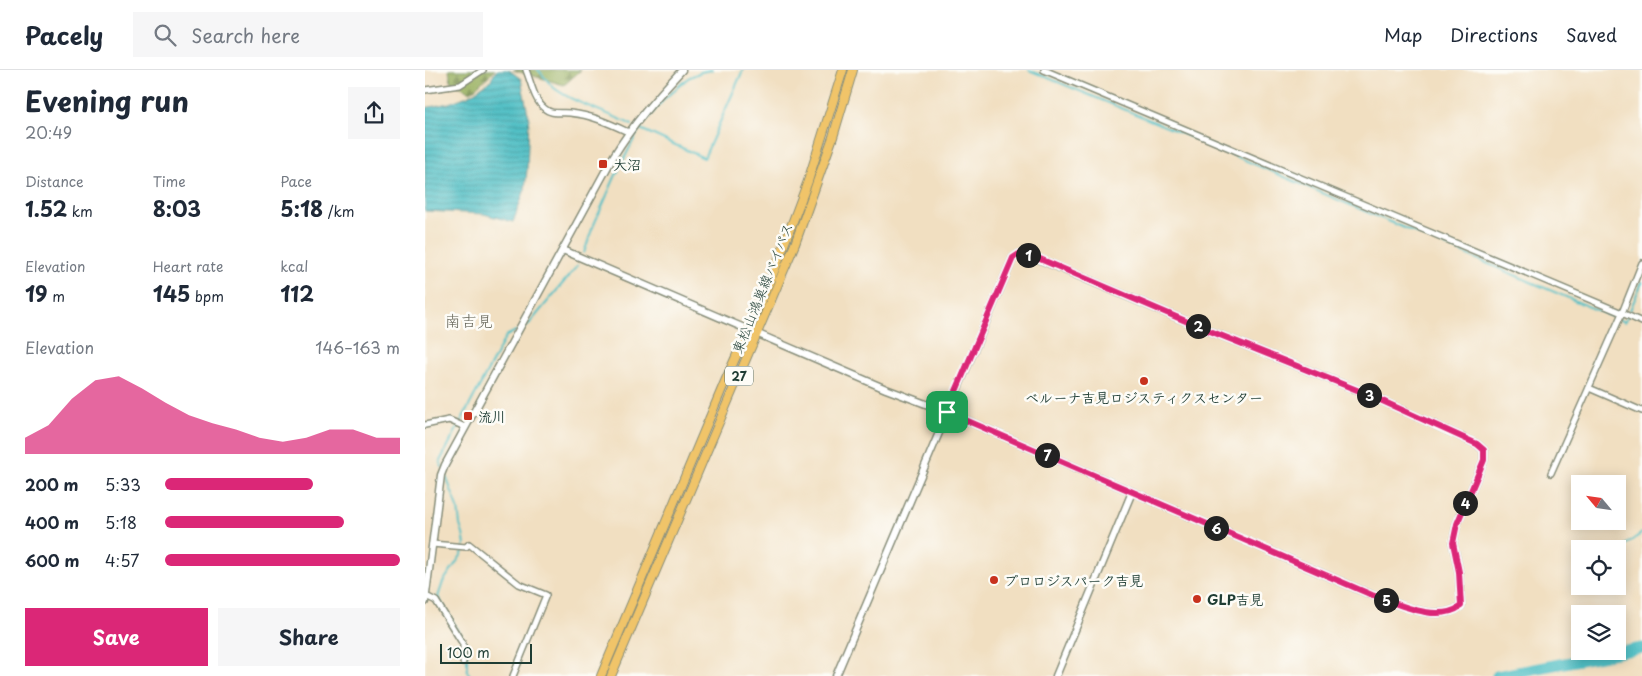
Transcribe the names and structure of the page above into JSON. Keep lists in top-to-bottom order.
{
  "streets": {
    "main road": ["東松山鴻巣線バイパス", "27"]
  },
  "districts": ["南吉見"],
  "places": {
    "transit": ["大沼", "流川"],
    "other": ["ベルーナ吉見ロジスティクスセンター", "プロロジスパーク吉見", "GLP吉見"]
  },
  "scale_bar": "100 m",
  "north": "top left",
  "page": {
    "header": "Pacely",
    "search": "Search here",
    "nav": ["Map", "Directions", "Saved"],
    "heading": ["Evening run", "20:49"],
    "stats": [
      ["Distance", "1.52 km"],
      ["Time", "8:03"],
      ["Pace", "5:18 /km"],
      ["Elevation", "19 m"],
      ["Heart rate", "145 bpm"],
      ["kcal", "112"]
    ],
    "pins": [
      "1",
      "2",
      "3",
      "7",
      "4",
      "6",
      "5"
    ],
    "chart": ["Elevation", "146–163 m"],
    "list": [
      {
        "name": "200 m",
        "note": "5:33"
      },
      {
        "name": "400 m",
        "note": "5:18"
      },
      {
        "name": "600 m",
        "note": "4:57"
      }
    ],
    "buttons": ["Save", "Share"],
    "scale": "100 m"
  }
}
